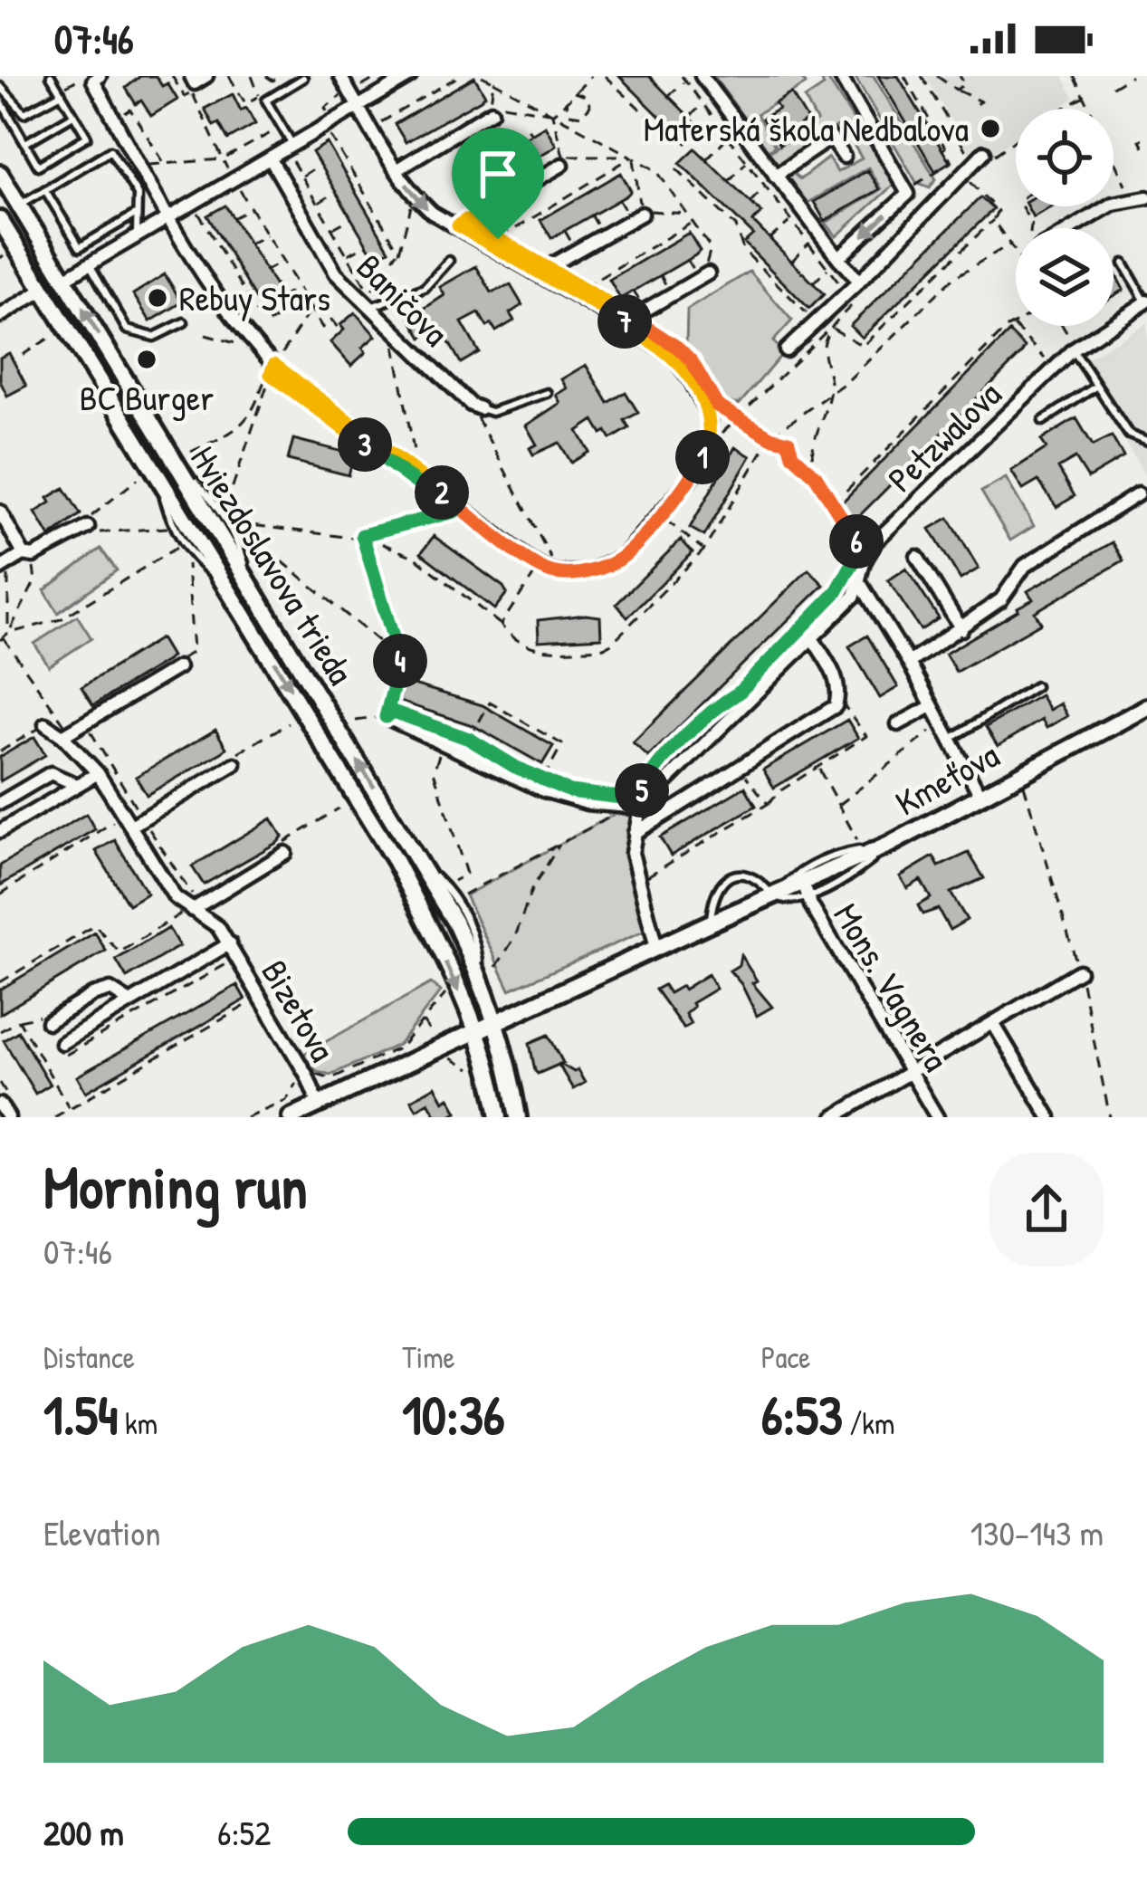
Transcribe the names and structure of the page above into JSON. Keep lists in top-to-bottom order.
{
  "streets": {
    "street": [
      "Baničova",
      "Petzwalova",
      "Hviezdoslavova trieda",
      "Kmeťova",
      "Mons. Vagnera",
      "Bizetova"
    ]
  },
  "crossings": [
    ["Hviezdoslavova trieda", "Kmeťova"],
    ["Kmeťova", "Mons. Vagnera"]
  ],
  "places": ["Materská škola Nedbalova", "Rebuy Stars", "BC Burger"],
  "page": {
    "status": "07:46",
    "pins": [
      "7",
      "3",
      "1",
      "2",
      "6",
      "4",
      "5"
    ],
    "heading": ["Morning run", "07:46"],
    "stats": [
      ["Distance", "1.54 km"],
      ["Time", "10:36"],
      ["Pace", "6:53 /km"]
    ],
    "chart": ["Elevation", "130–143 m"],
    "list": [
      {
        "name": "200 m",
        "note": "6:52"
      }
    ]
  }
}
